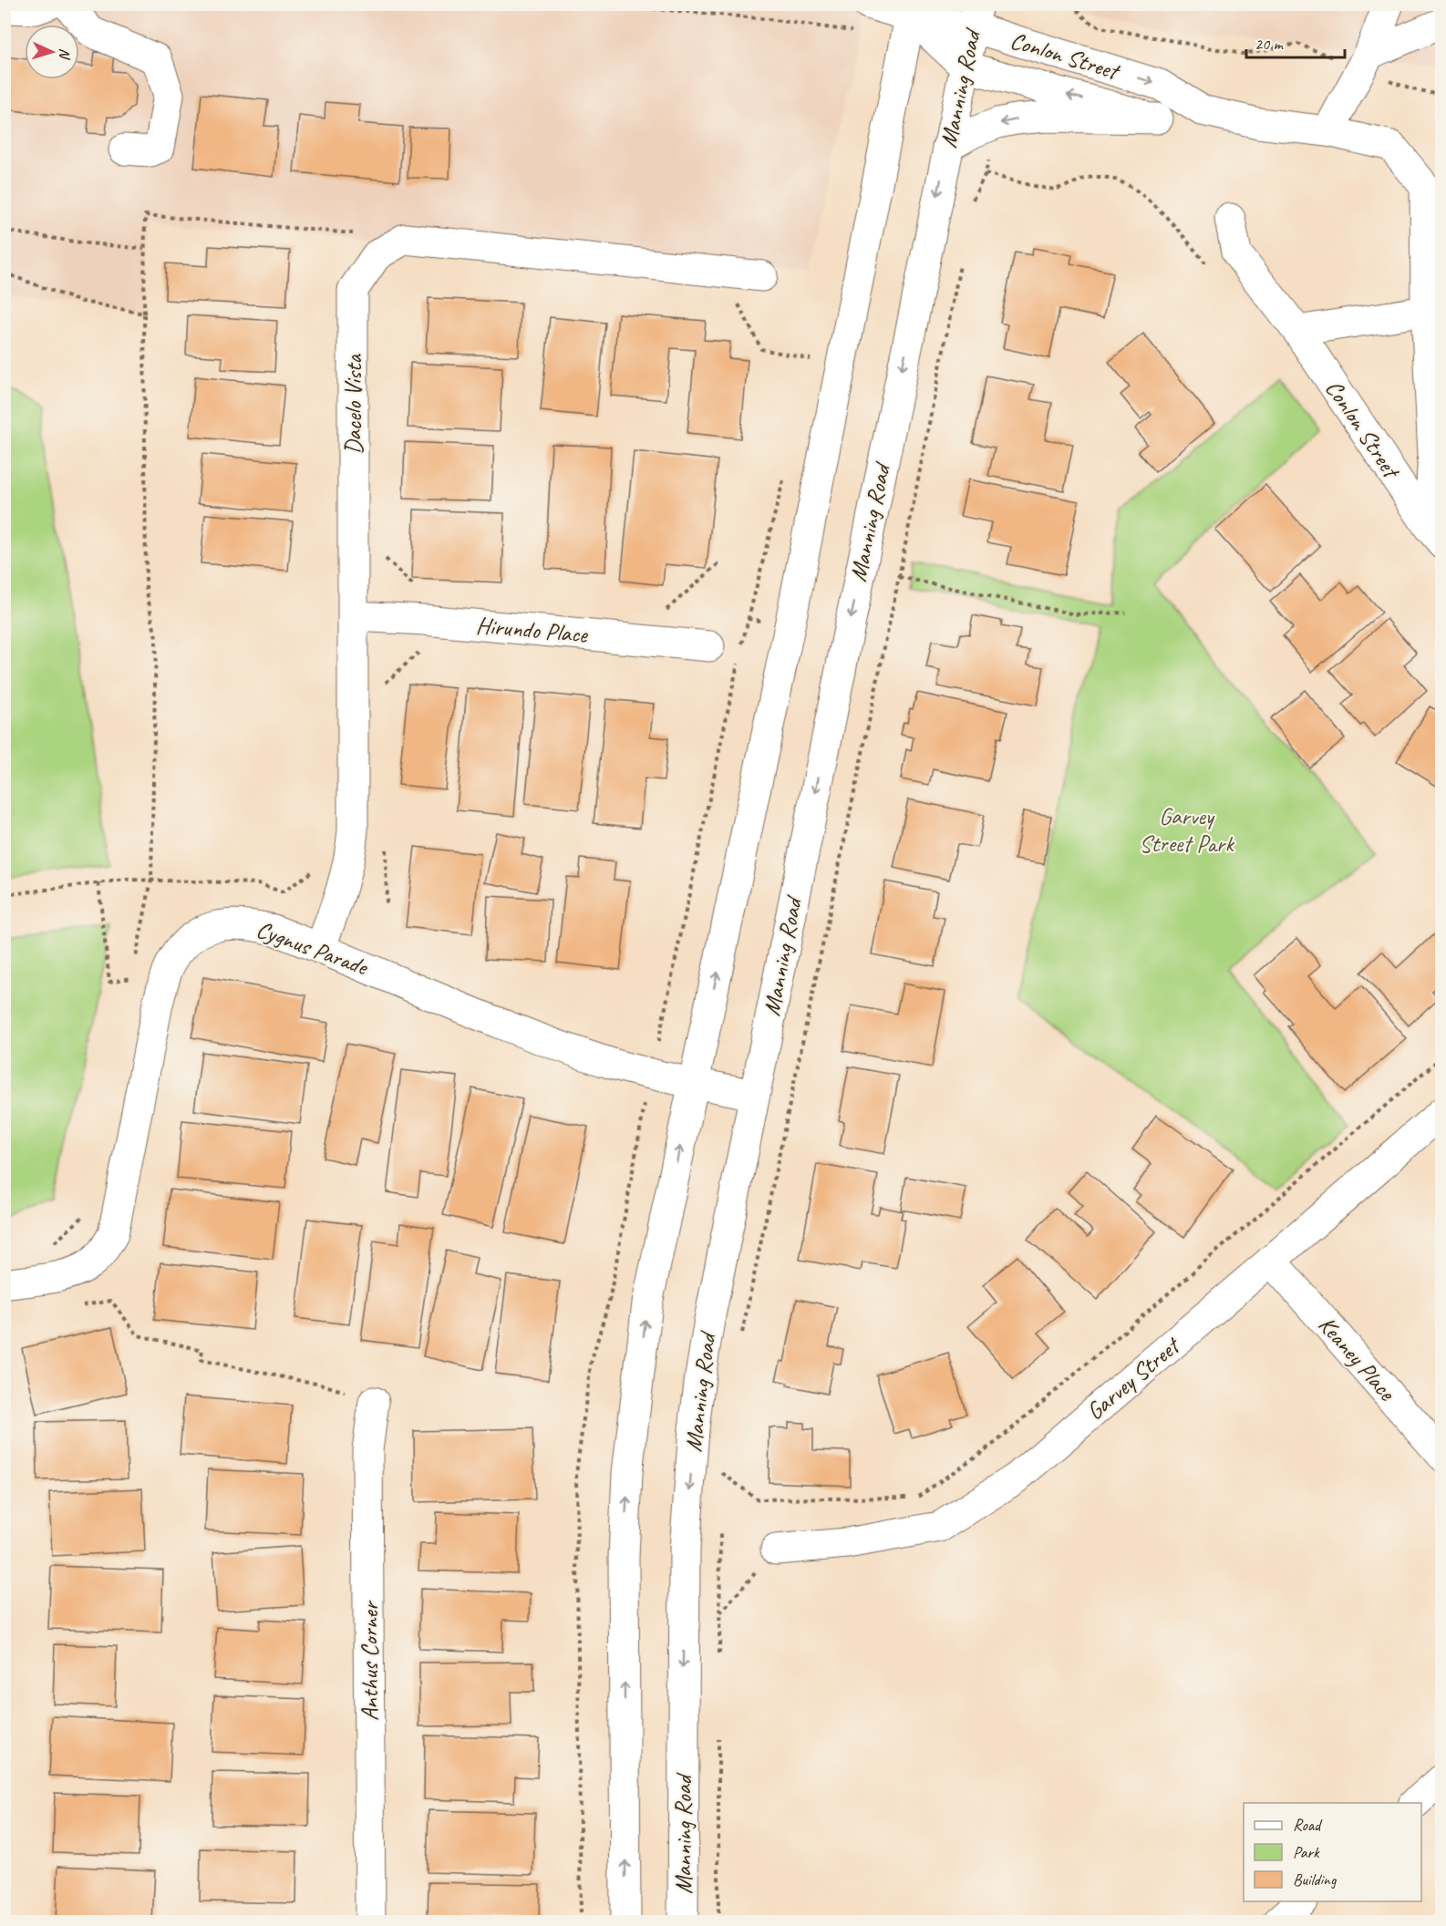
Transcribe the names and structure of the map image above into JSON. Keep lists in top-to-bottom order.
{
  "streets": {
    "street": [
      "Conlon Street",
      "Manning Road",
      "Dacelo Vista",
      "Hirundo Place",
      "Cygnus Parade",
      "Keaney Place",
      "Garvey Street",
      "Anthus Corner"
    ]
  },
  "crossings": [
    ["Conlon Street", "Manning Road"],
    ["Manning Road", "Cygnus Parade"],
    ["Dacelo Vista", "Hirundo Place"],
    ["Dacelo Vista", "Cygnus Parade"],
    ["Keaney Place", "Garvey Street"]
  ],
  "parks": ["Garvey Street Park"],
  "legend": ["Road", "Park", "Building"],
  "scale_bar": "20 m",
  "north": "right"
}
